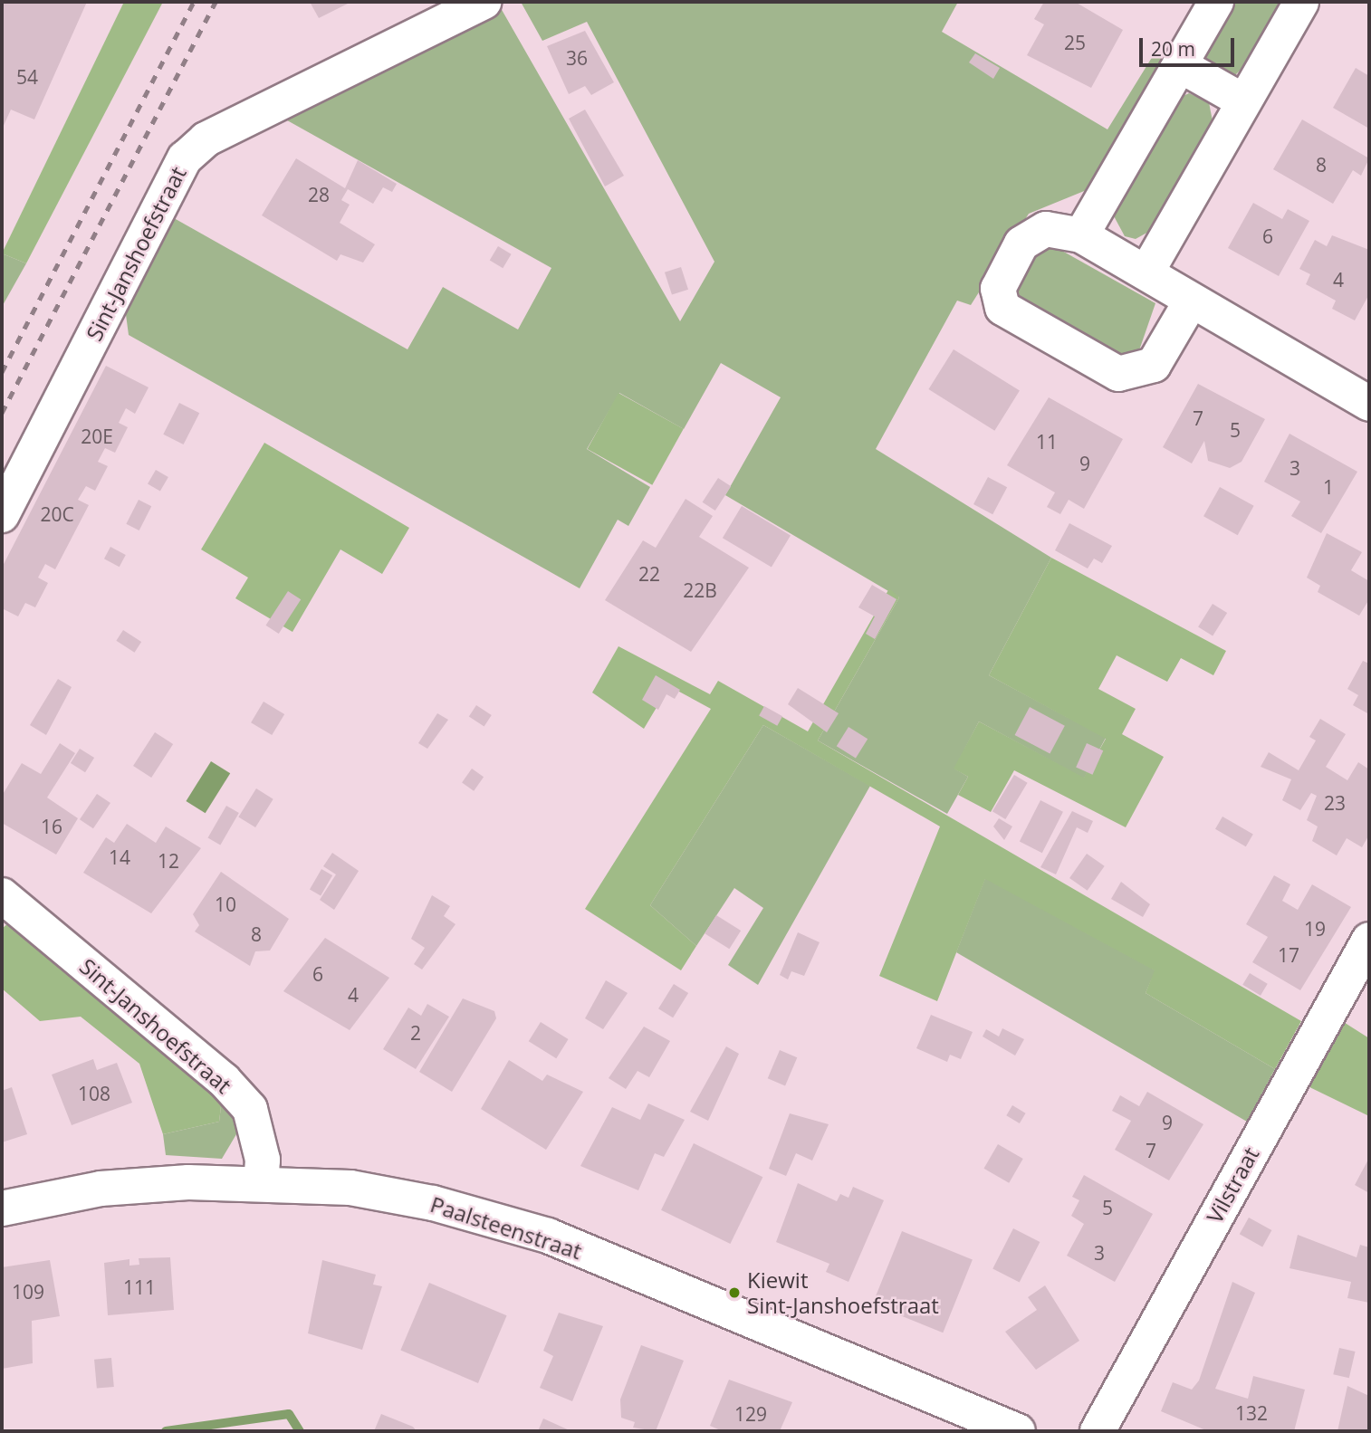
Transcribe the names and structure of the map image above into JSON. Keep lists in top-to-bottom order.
{
  "streets": {
    "street": ["Sint-Janshoefstraat", "Vilstraat", "Paalsteenstraat"]
  },
  "crossings": [
    ["Sint-Janshoefstraat", "Paalsteenstraat"]
  ],
  "places": ["Kiewit Sint-Janshoefstraat"],
  "house_numbers": [
    "25",
    "36",
    "54",
    "8",
    "28",
    "6",
    "4",
    "7",
    "5",
    "20E",
    "11",
    "9",
    "3",
    "1",
    "20C",
    "22",
    "22B",
    "23",
    "16",
    "14",
    "12",
    "10",
    "19",
    "8",
    "17",
    "6",
    "4",
    "2",
    "108",
    "9",
    "7",
    "5",
    "3",
    "111",
    "109",
    "132",
    "129"
  ],
  "scale_bar": "20 m"
}
